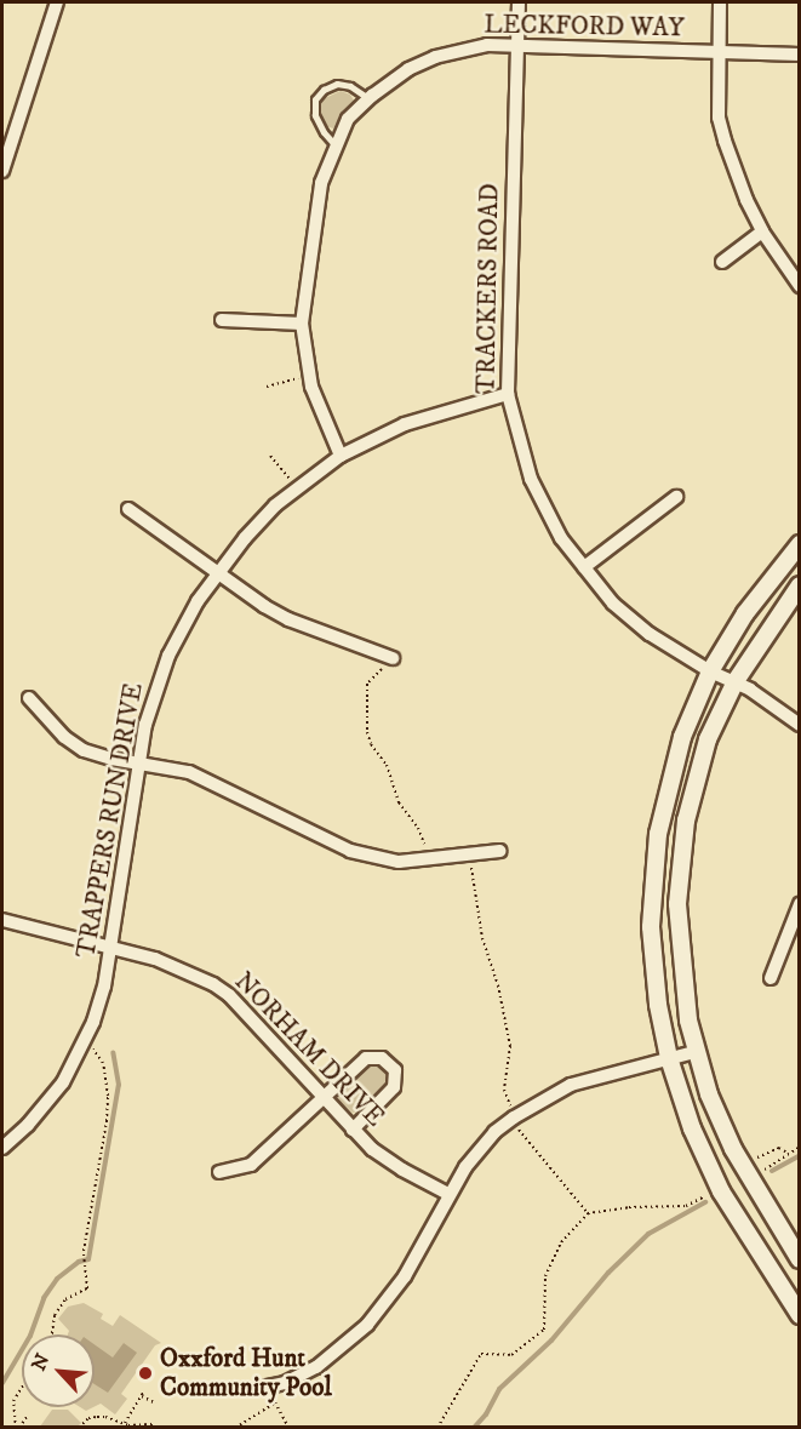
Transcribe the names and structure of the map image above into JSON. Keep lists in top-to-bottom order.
{
  "streets": {
    "street": [
      "LECKFORD WAY",
      "TRACKERS ROAD",
      "TRAPPERS RUN DRIVE",
      "NORHAM DRIVE"
    ]
  },
  "crossings": [
    ["LECKFORD WAY", "TRACKERS ROAD"],
    ["LECKFORD WAY", "TRAPPERS RUN DRIVE"],
    ["TRACKERS ROAD", "TRAPPERS RUN DRIVE"],
    ["TRAPPERS RUN DRIVE", "NORHAM DRIVE"]
  ],
  "places": ["Oxxford Hunt Community Pool"],
  "north": "top left"
}
